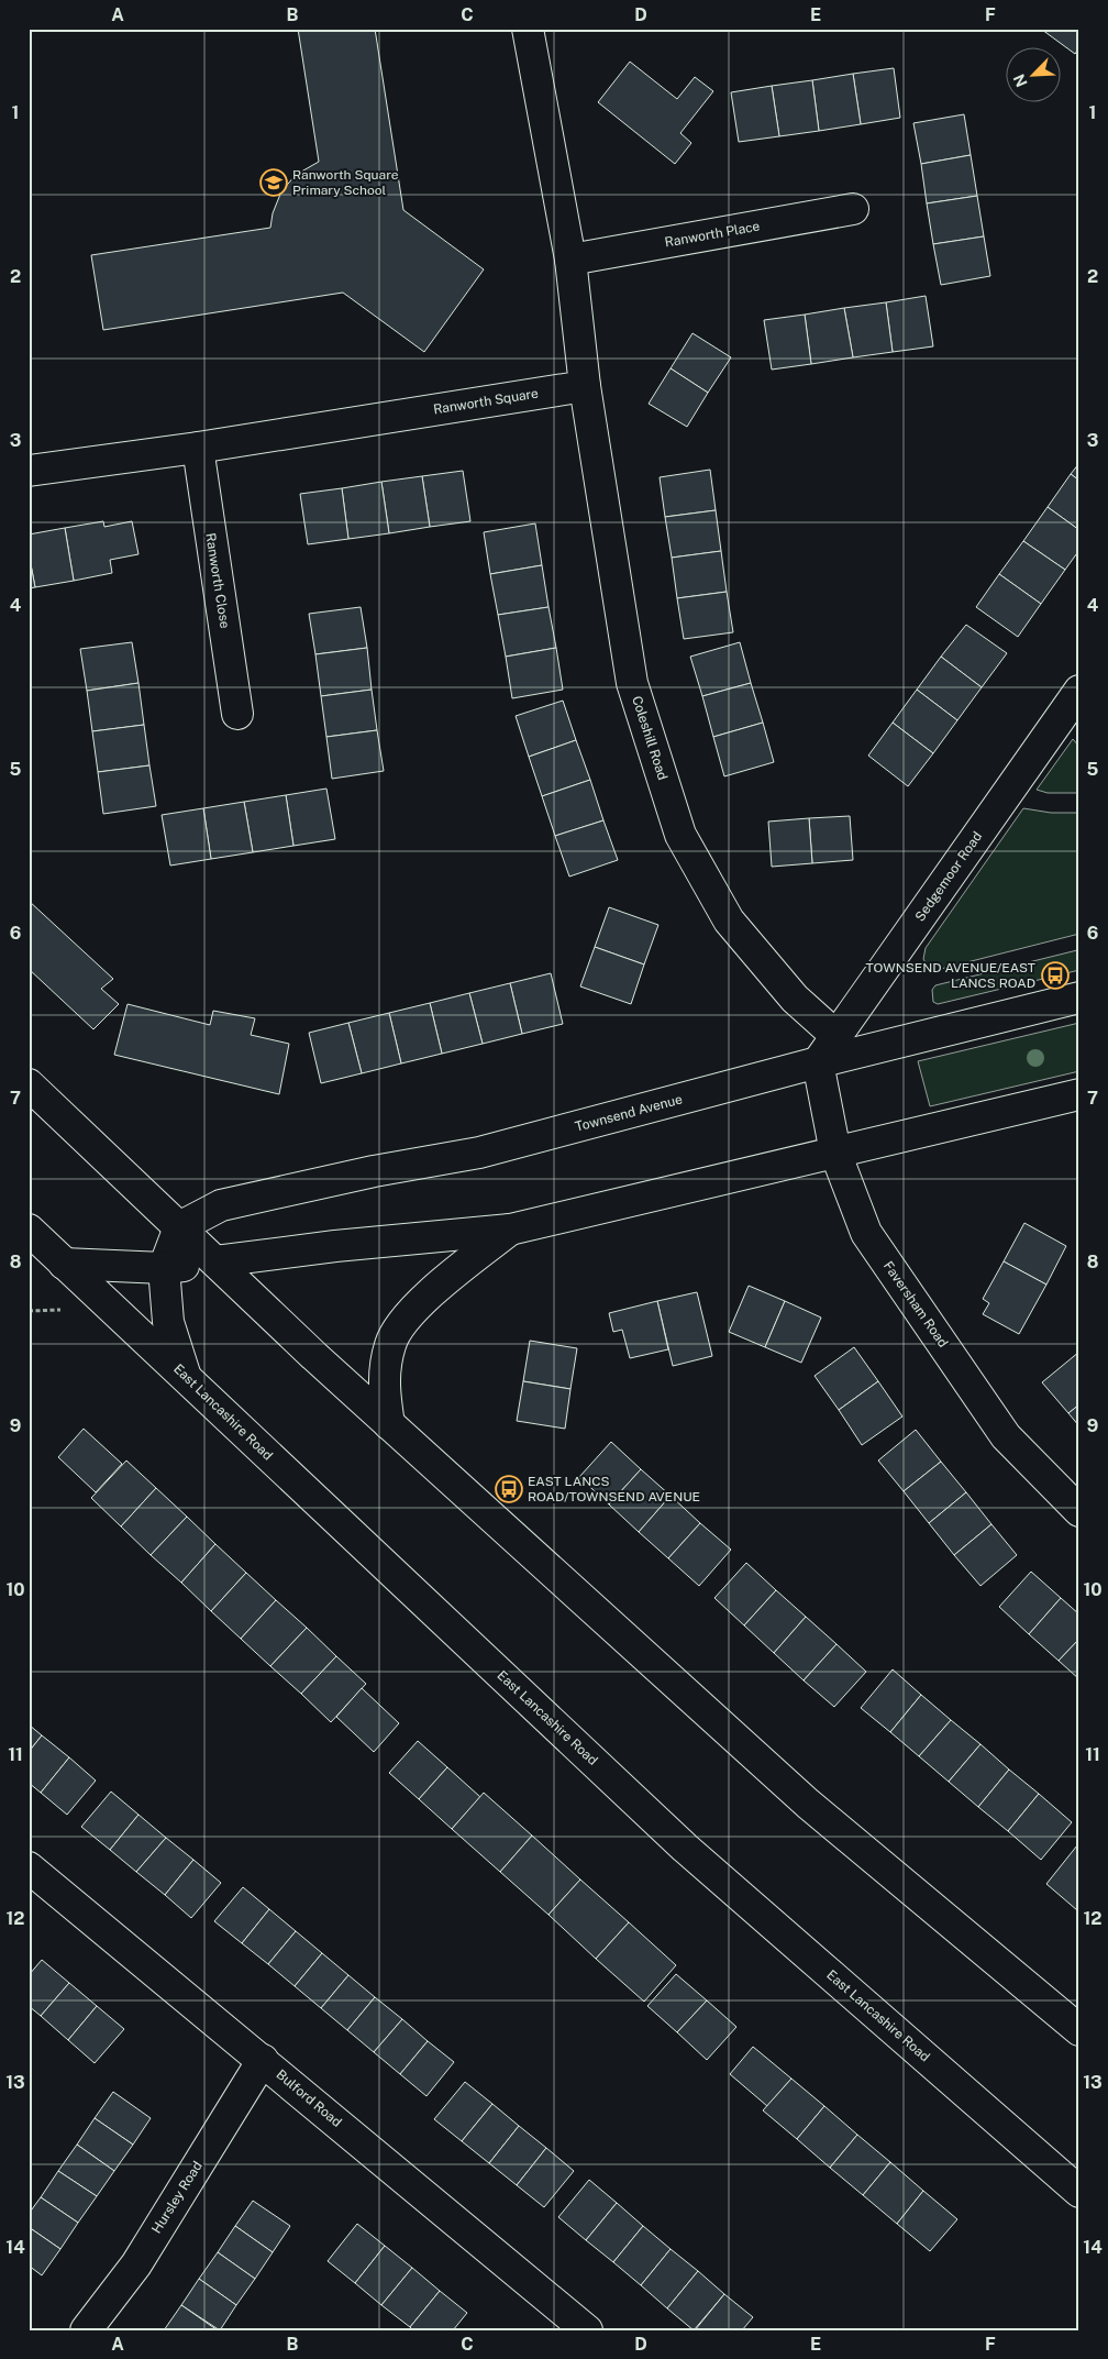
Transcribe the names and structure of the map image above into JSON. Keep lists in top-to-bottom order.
{
  "streets": {
    "main road": [
      "Ranworth Place",
      "Ranworth Square",
      "Ranworth Close",
      "Coleshill Road",
      "Sedgemoor Road",
      "Townsend Avenue",
      "Faversham Road",
      "East Lancashire Road",
      "Bulford Road",
      "Hursley Road"
    ]
  },
  "crossings": [
    ["Ranworth Square", "Ranworth Close"],
    ["Ranworth Square", "Coleshill Road"],
    ["Coleshill Road", "Sedgemoor Road"],
    ["Sedgemoor Road", "Townsend Avenue"],
    ["Sedgemoor Road", "Faversham Road"],
    ["Townsend Avenue", "Faversham Road"],
    ["Bulford Road", "Hursley Road"]
  ],
  "places": {
    "school or university": ["Ranworth Square Primary School"],
    "bus stop": ["TOWNSEND AVENUE/EAST LANCS ROAD", "EAST LANCS ROAD/TOWNSEND AVENUE"]
  },
  "north": "bottom left",
  "grid": {
    "columns": [
      "A",
      "B",
      "C",
      "D",
      "E",
      "F"
    ],
    "rows": [
      "1",
      "2",
      "3",
      "4",
      "5",
      "6",
      "7",
      "8",
      "9",
      "10",
      "11",
      "12",
      "13",
      "14"
    ]
  }
}
